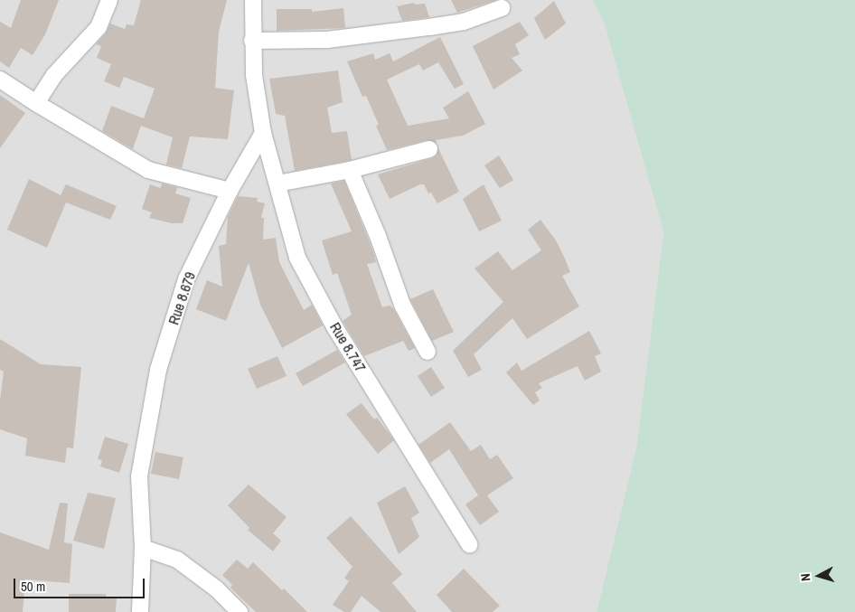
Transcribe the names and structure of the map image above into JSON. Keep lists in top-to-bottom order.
{
  "streets": {
    "street": ["Rue 8.679", "Rue 8.747"]
  },
  "crossings": [
    ["Rue 8.679", "Rue 8.747"]
  ],
  "scale_bar": "50 m",
  "north": "left"
}
